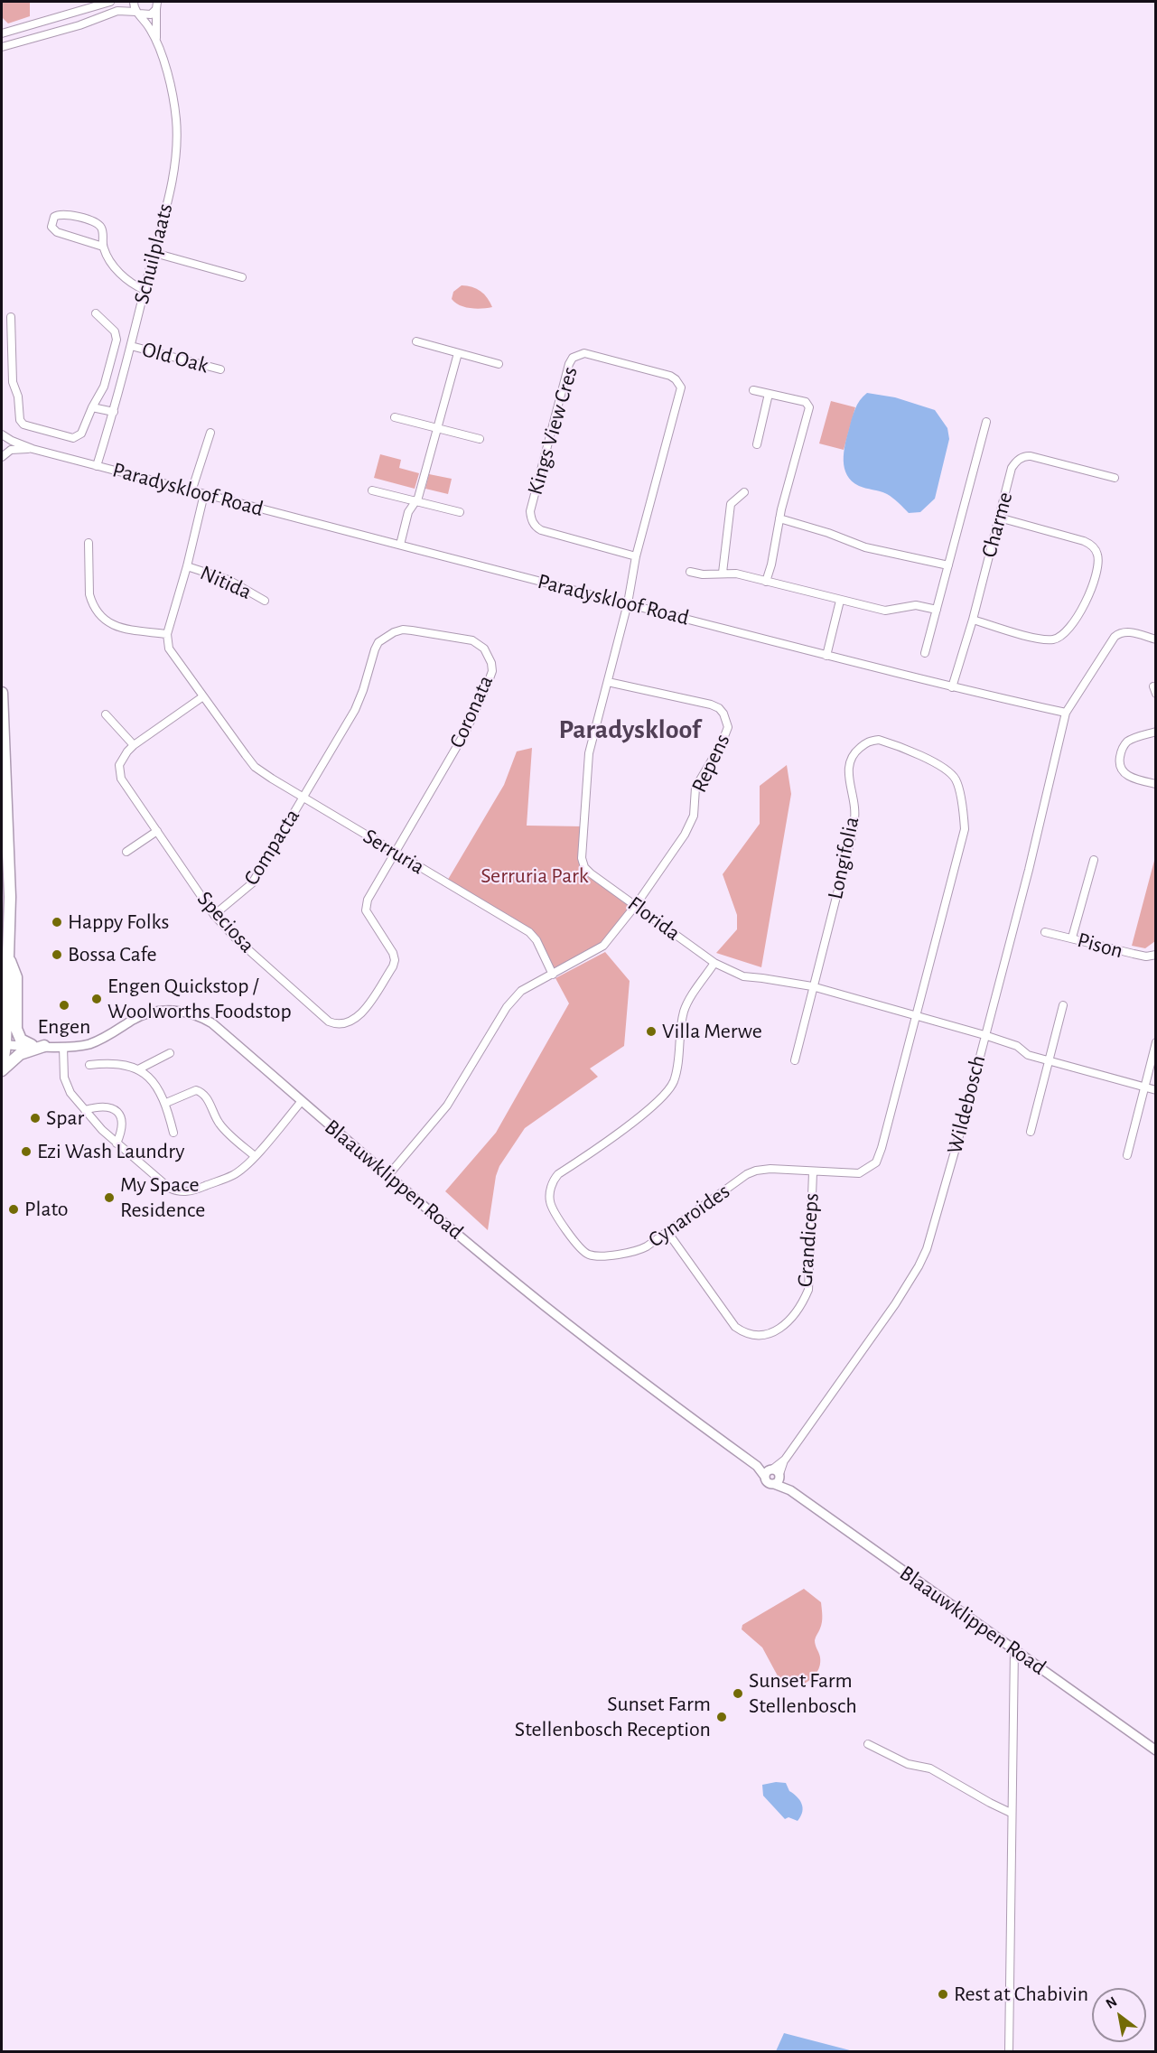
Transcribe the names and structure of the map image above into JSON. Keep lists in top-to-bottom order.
{
  "streets": {
    "street": [
      "Schuilplaats",
      "Old Oak",
      "Kings View Cres",
      "Paradyskloof Road",
      "Charme",
      "Nitida",
      "Coronata",
      "Repens",
      "Compacta",
      "Serruria",
      "Longifolia",
      "Florida",
      "Speciosa",
      "Pison",
      "Wildebosch",
      "Blaauwklippen Road",
      "Cynaroides",
      "Grandiceps"
    ]
  },
  "crossings": [
    ["Schuilplaats", "Old Oak"],
    ["Schuilplaats", "Paradyskloof Road"],
    ["Kings View Cres", "Paradyskloof Road"],
    ["Kings View Cres", "Florida"],
    ["Paradyskloof Road", "Charme"],
    ["Paradyskloof Road", "Florida"],
    ["Paradyskloof Road", "Wildebosch"],
    ["Coronata", "Compacta"],
    ["Coronata", "Serruria"],
    ["Coronata", "Speciosa"],
    ["Repens", "Serruria"],
    ["Repens", "Florida"],
    ["Compacta", "Serruria"],
    ["Compacta", "Speciosa"],
    ["Serruria", "Speciosa"],
    ["Longifolia", "Florida"],
    ["Longifolia", "Cynaroides"],
    ["Florida", "Wildebosch"],
    ["Florida", "Cynaroides"],
    ["Wildebosch", "Blaauwklippen Road"],
    ["Cynaroides", "Grandiceps"]
  ],
  "districts": ["Paradyskloof"],
  "parks": ["Serruria Park"],
  "places": [
    "Happy Folks",
    "Bossa Cafe",
    "Engen Quickstop / Woolworths Foodstop",
    "Engen",
    "Villa Merwe",
    "Spar",
    "Ezi Wash Laundry",
    "My Space Residence",
    "Plato",
    "Sunset Farm Stellenbosch",
    "Sunset Farm Stellenbosch Reception",
    "Rest at Chabivin"
  ],
  "north": "top left"
}
